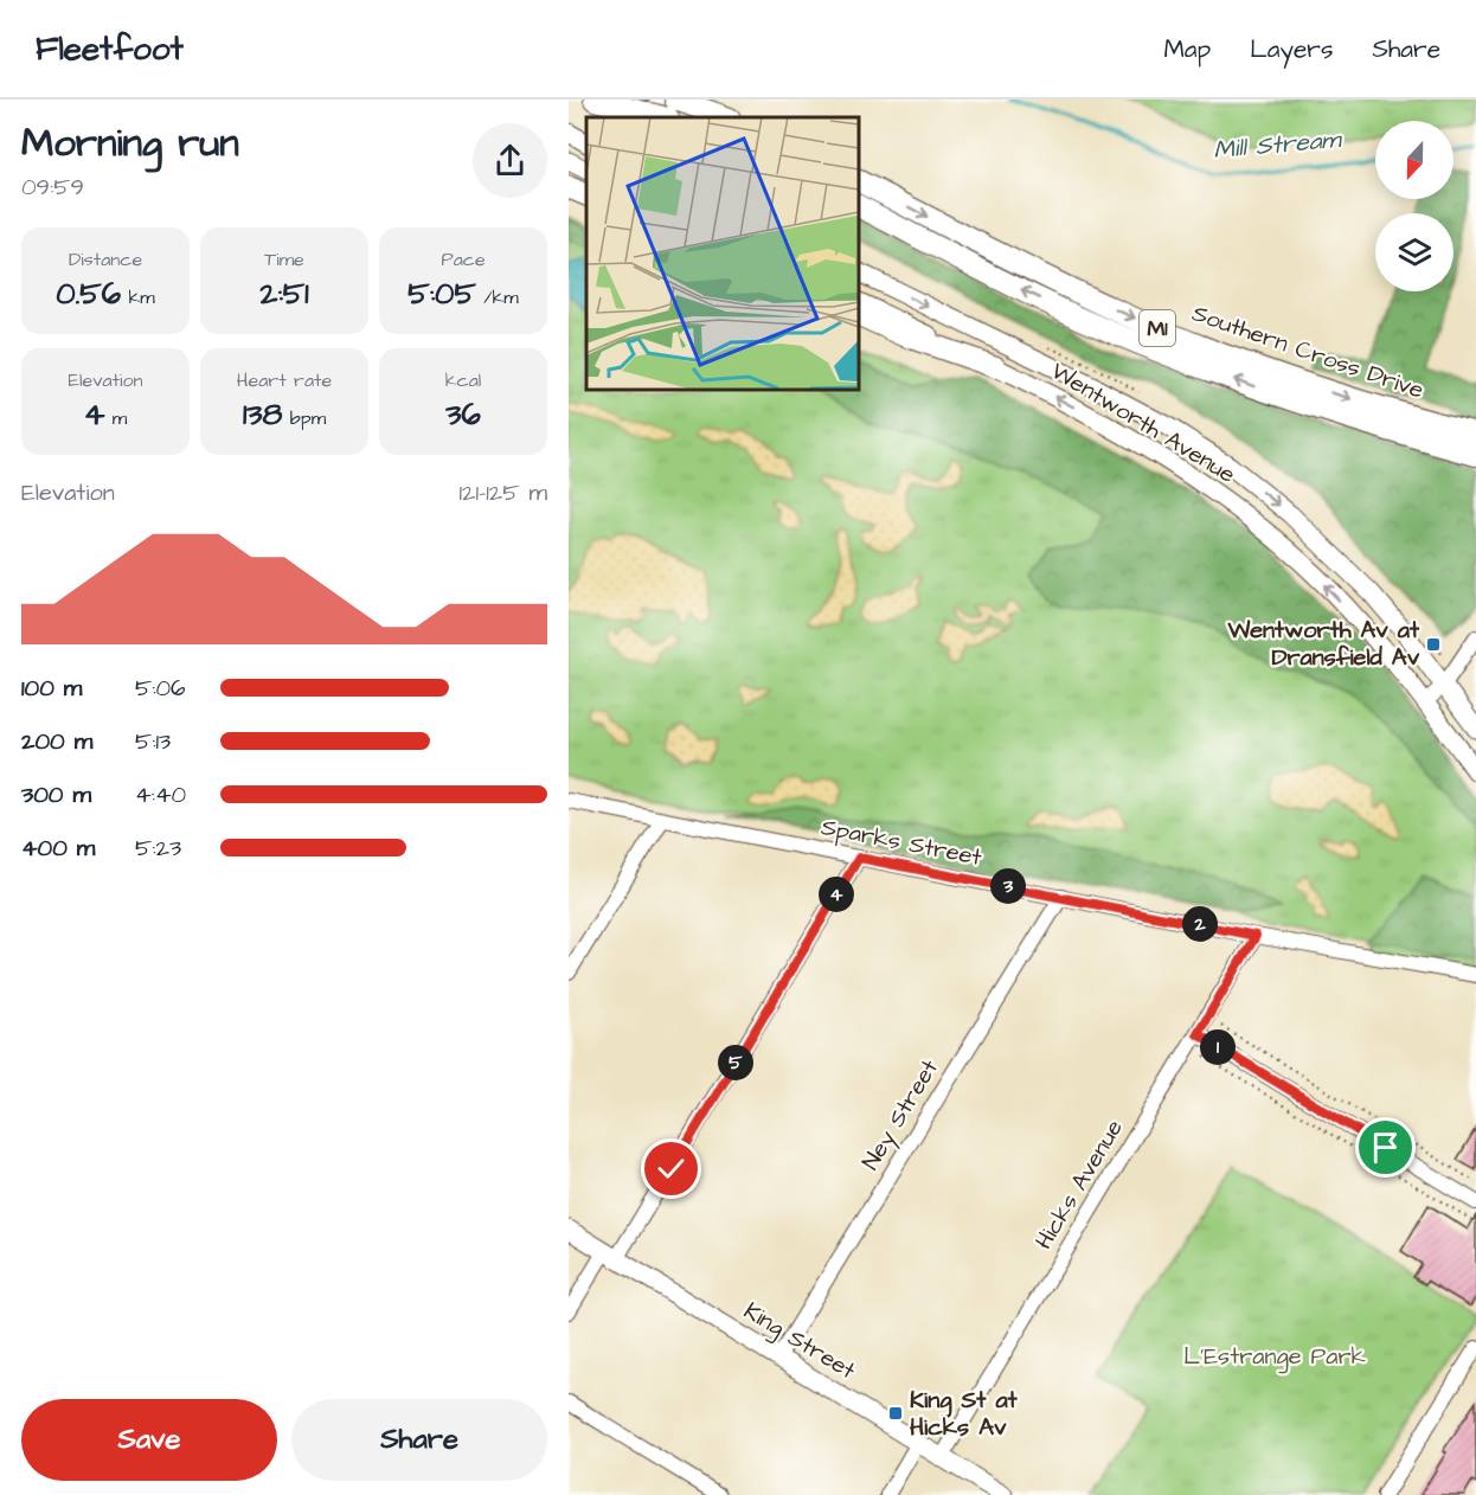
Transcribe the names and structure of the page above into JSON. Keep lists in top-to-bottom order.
{
  "streets": {
    "highway": ["M1", "Southern Cross Drive"],
    "main road": ["Wentworth Avenue", "King Street"],
    "street": ["Sparks Street", "Ney Street", "Hicks Avenue"]
  },
  "crossings": [
    ["Sparks Street", "Ney Street"],
    ["Sparks Street", "Hicks Avenue"],
    ["Ney Street", "King Street"],
    ["Hicks Avenue", "King Street"]
  ],
  "water": ["Mill Stream"],
  "parks": ["L'Estrange Park"],
  "places": {
    "transit": ["Wentworth Av at Dransfield Av", "King St at Hicks Av"]
  },
  "north": "bottom",
  "page": {
    "header": "Fleetfoot",
    "nav": ["Map", "Layers", "Share"],
    "heading": ["Morning run", "09:59"],
    "stats": [
      ["Distance", "0.56 km"],
      ["Time", "2:51"],
      ["Pace", "5:05 /km"],
      ["Elevation", "4 m"],
      ["Heart rate", "138 bpm"],
      ["kcal", "36"]
    ],
    "chart": ["Elevation", "121–125 m"],
    "list": [
      {
        "name": "100 m",
        "note": "5:06"
      },
      {
        "name": "200 m",
        "note": "5:13"
      },
      {
        "name": "300 m",
        "note": "4:40"
      },
      {
        "name": "400 m",
        "note": "5:23"
      }
    ],
    "pins": [
      "3",
      "4",
      "2",
      "1",
      "5"
    ],
    "buttons": ["Save", "Share"]
  }
}
